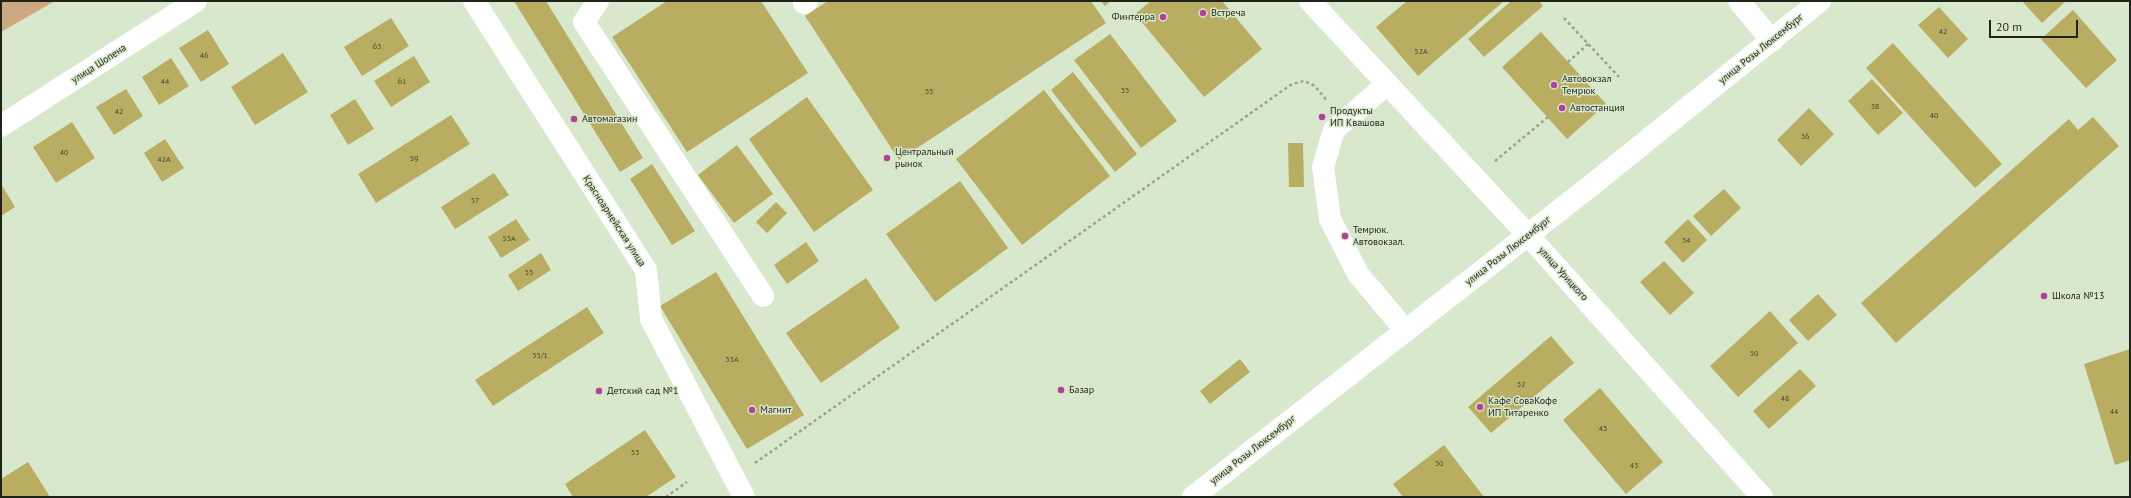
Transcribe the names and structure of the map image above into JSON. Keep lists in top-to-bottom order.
{
  "streets": {
    "street": [
      "улица Розы Люксембург",
      "улица Шопена",
      "Красноармейская улица",
      "улица Урицкого"
    ]
  },
  "crossings": [
    ["улица Розы Люксембург", "улица Урицкого"]
  ],
  "places": [
    "Встреча",
    "Финтерра",
    "Автовокзал Темрюк",
    "Автостанция",
    "Продукты ИП Квашова",
    "Автомагазин",
    "Центральный рынок",
    "Темрюк. Автовокзал.",
    "Школа №13",
    "Базар",
    "Детский сад №1",
    "Кафе СоваКофе ИП Титаренко",
    "Магнит"
  ],
  "house_numbers": [
    "42",
    "63",
    "52А",
    "46",
    "44",
    "61",
    "35",
    "35",
    "38",
    "42",
    "40",
    "36",
    "40",
    "59",
    "42А",
    "57",
    "55А",
    "34",
    "55",
    "50",
    "35/1",
    "35А",
    "32",
    "48",
    "44",
    "45",
    "53",
    "30",
    "43"
  ],
  "scale_bar": "20 m"
}
